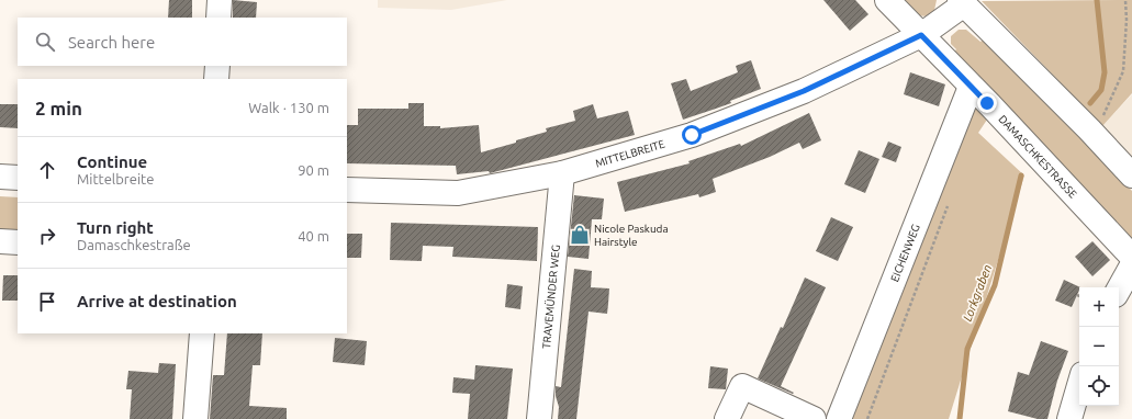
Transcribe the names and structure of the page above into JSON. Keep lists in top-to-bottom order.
{
  "streets": {
    "street": [
      "MITTELBREITE",
      "DAMASCHKESTRASSE",
      "EICHENWEG",
      "TRAVEMÜNDER WEG"
    ]
  },
  "crossings": [
    ["MITTELBREITE", "DAMASCHKESTRASSE"],
    ["MITTELBREITE", "TRAVEMÜNDER WEG"],
    ["DAMASCHKESTRASSE", "EICHENWEG"]
  ],
  "water": ["Lorkgraben"],
  "places": {
    "shop": ["Nicole Paskuda Hairstyle"]
  },
  "page": {
    "search": "Search here",
    "heading": ["2 min", "Walk · 130 m"],
    "list": [
      ["Continue", "Mittelbreite", "90 m"],
      ["Turn right", "Damaschkestraße", "40 m"],
      "Arrive at destination"
    ],
    "map_buttons": ["+", "−"]
  }
}
